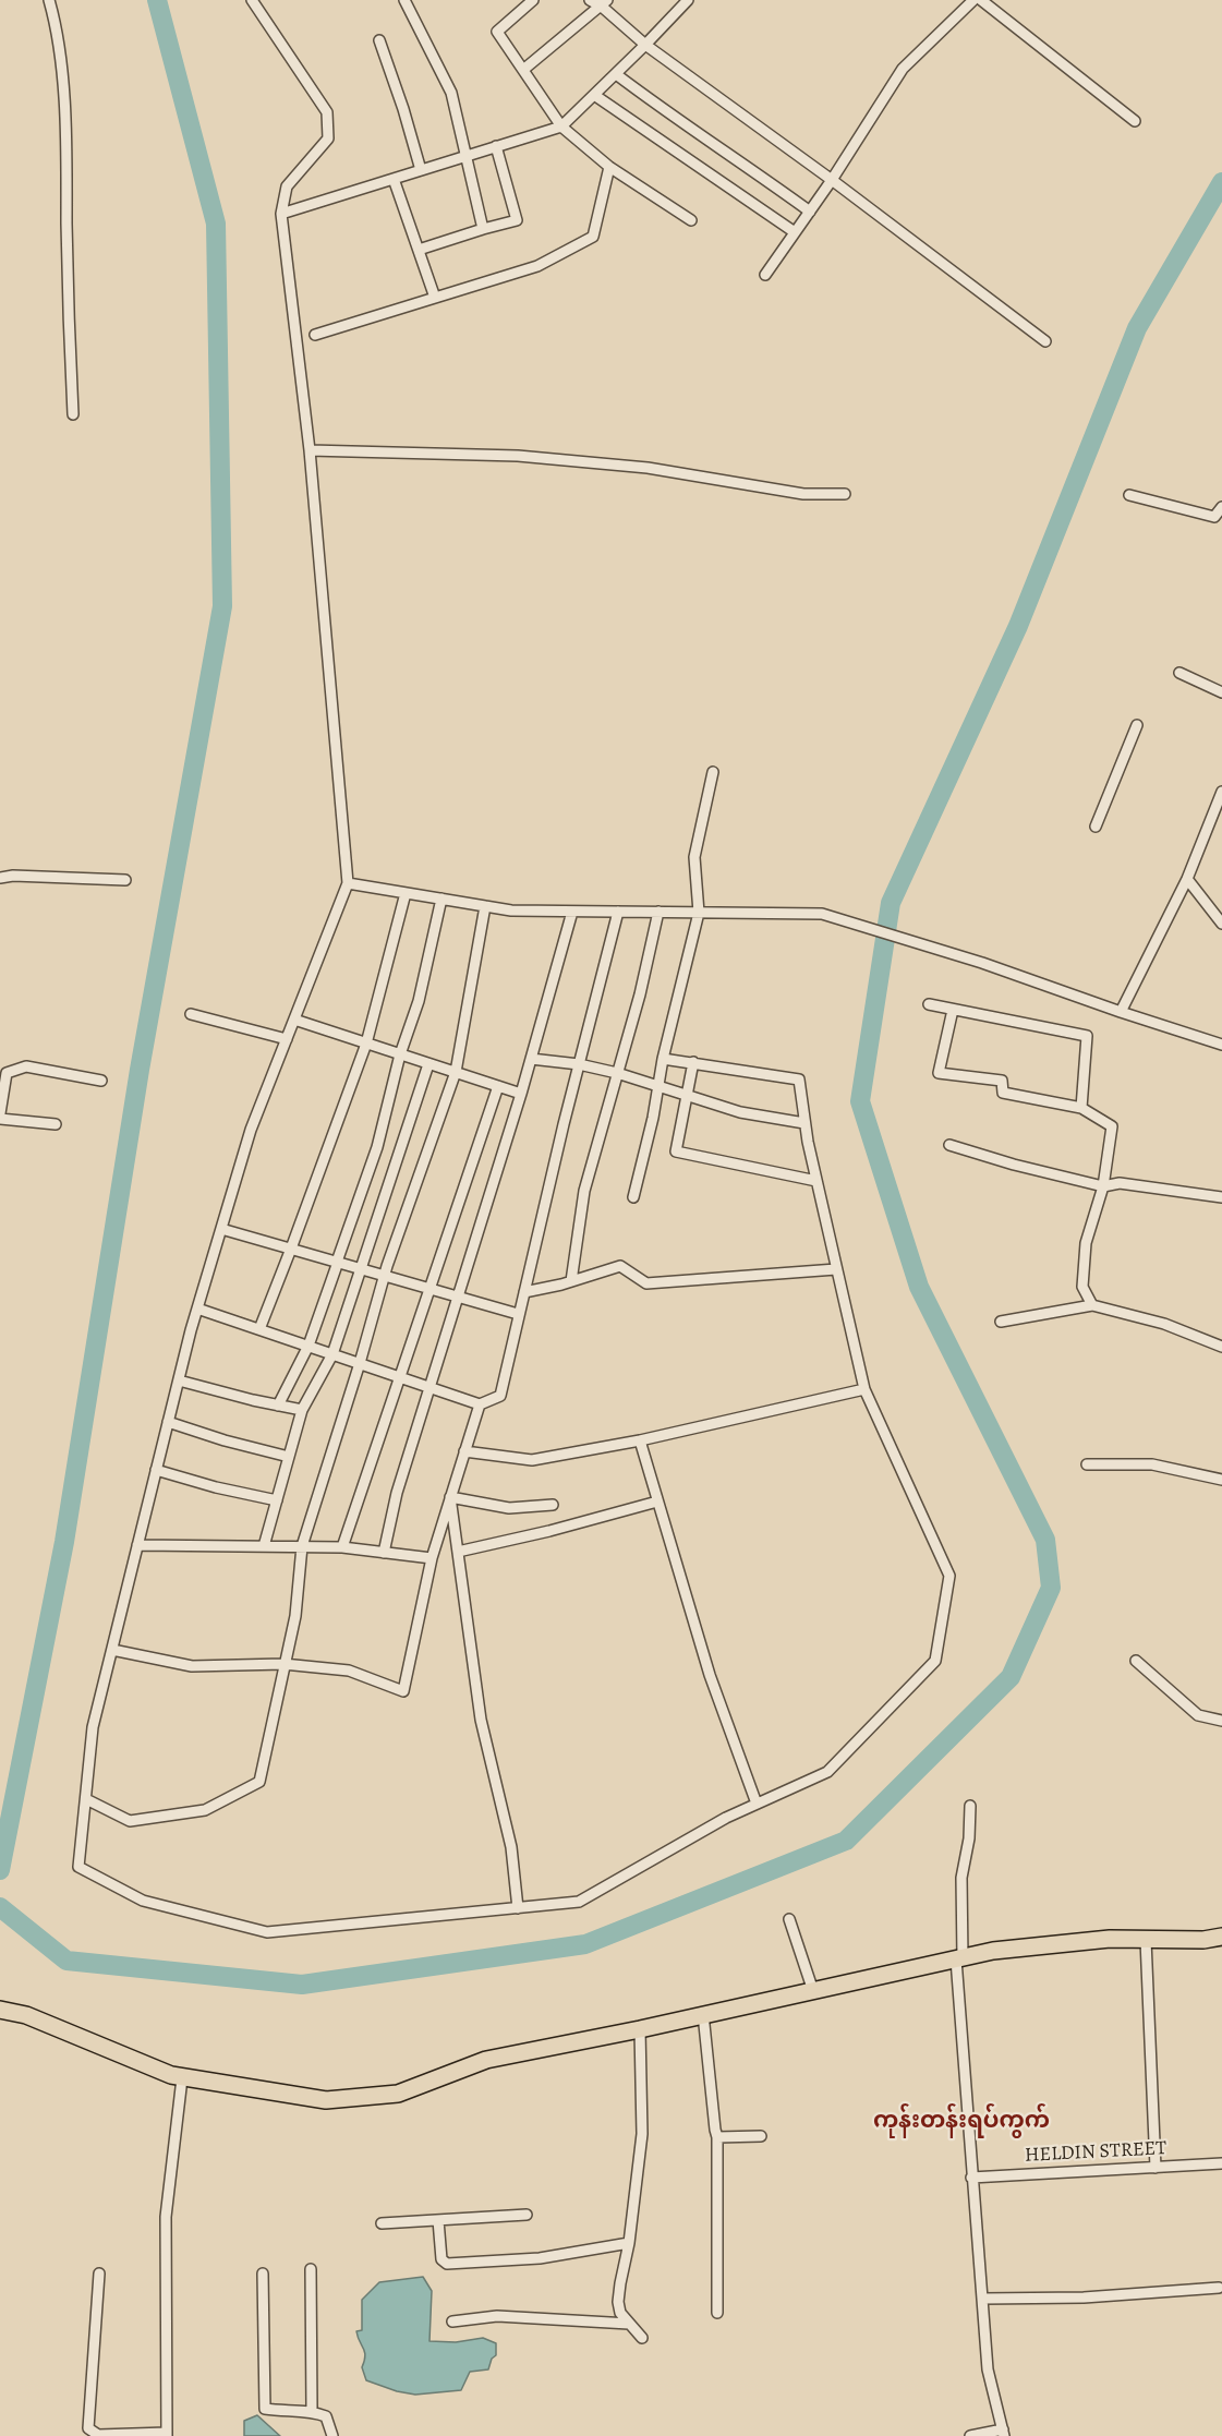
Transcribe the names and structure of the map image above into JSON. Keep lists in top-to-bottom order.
{
  "streets": {
    "street": ["HELDIN STREET"]
  },
  "districts": ["ကုန်းတန်းရပ်ကွက်"]
}
